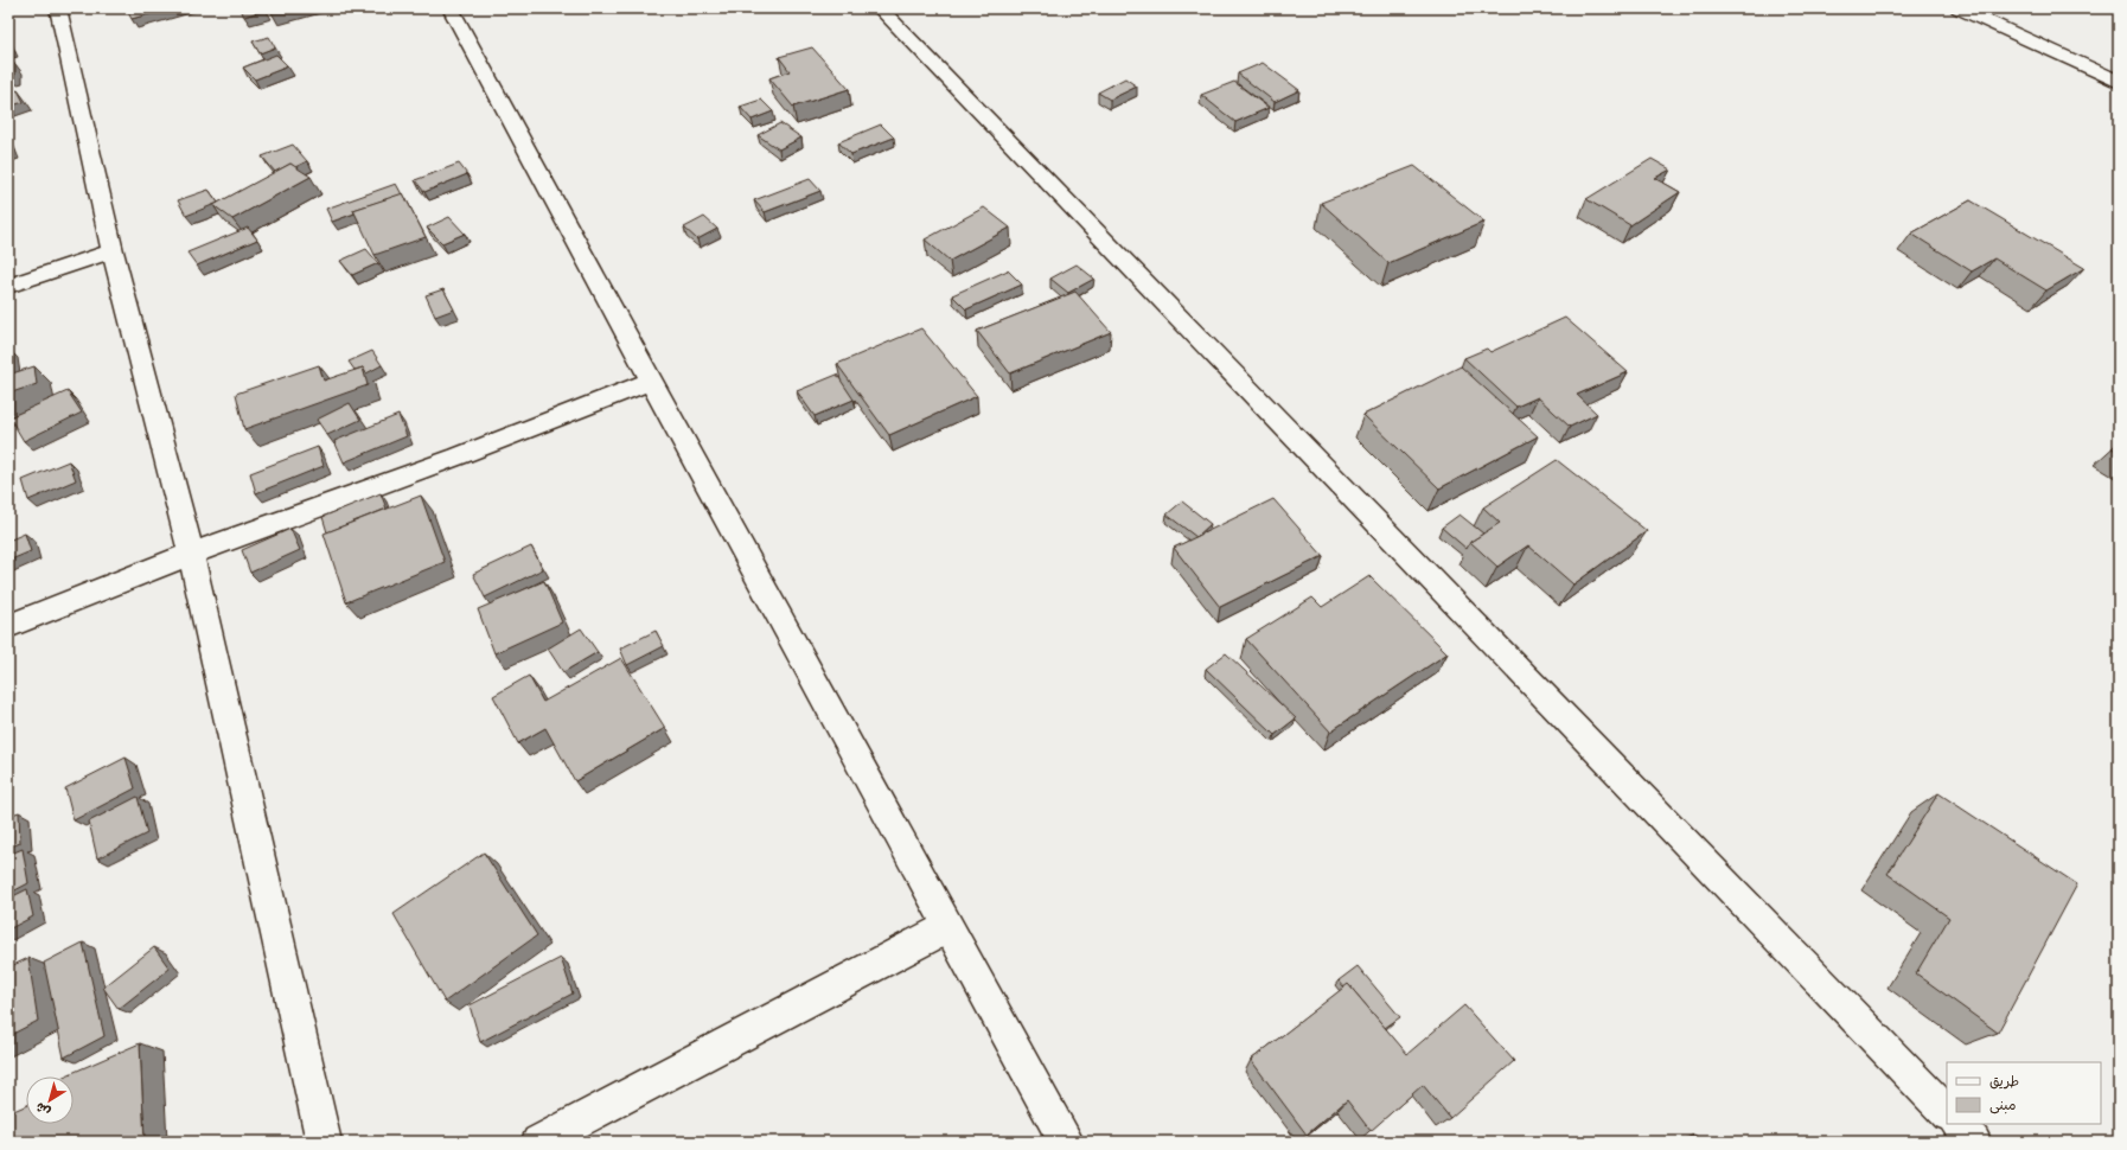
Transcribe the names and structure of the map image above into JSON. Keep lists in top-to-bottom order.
{
  "legend": ["طريق", "مبنى"],
  "north": "bottom left"
}
